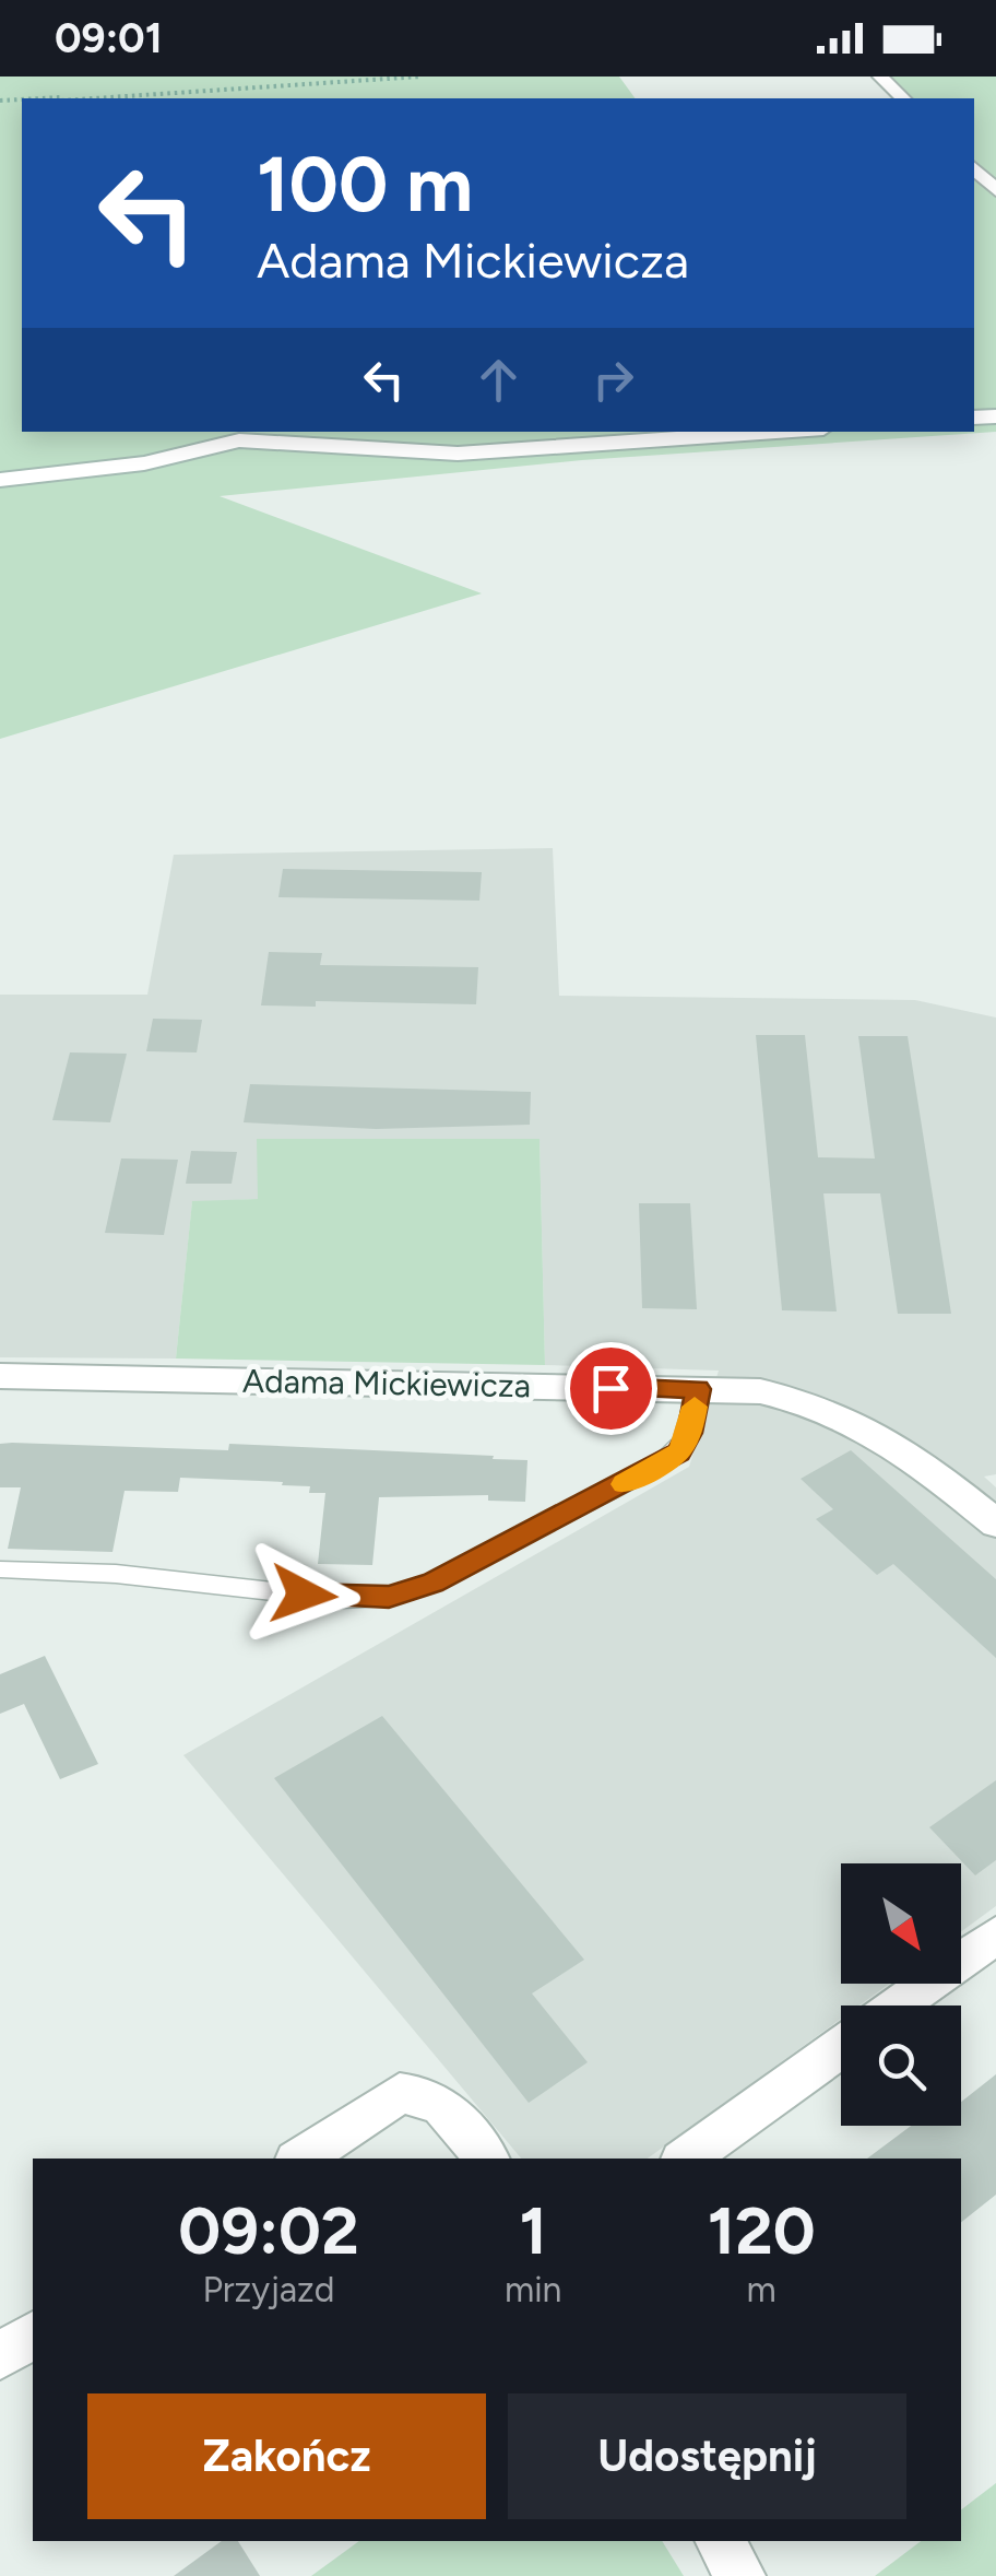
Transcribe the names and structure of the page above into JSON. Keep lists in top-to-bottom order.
{
  "streets": {
    "street": ["Adama Mickiewicza"]
  },
  "north": "bottom right",
  "page": {
    "status": "09:01",
    "turn": ["100 m", "Adama Mickiewicza"],
    "eta": [
      "09:02",
      "Przyjazd",
      "1",
      "min",
      "120",
      "m"
    ],
    "buttons": ["Zakończ", "Udostępnij"]
  }
}
